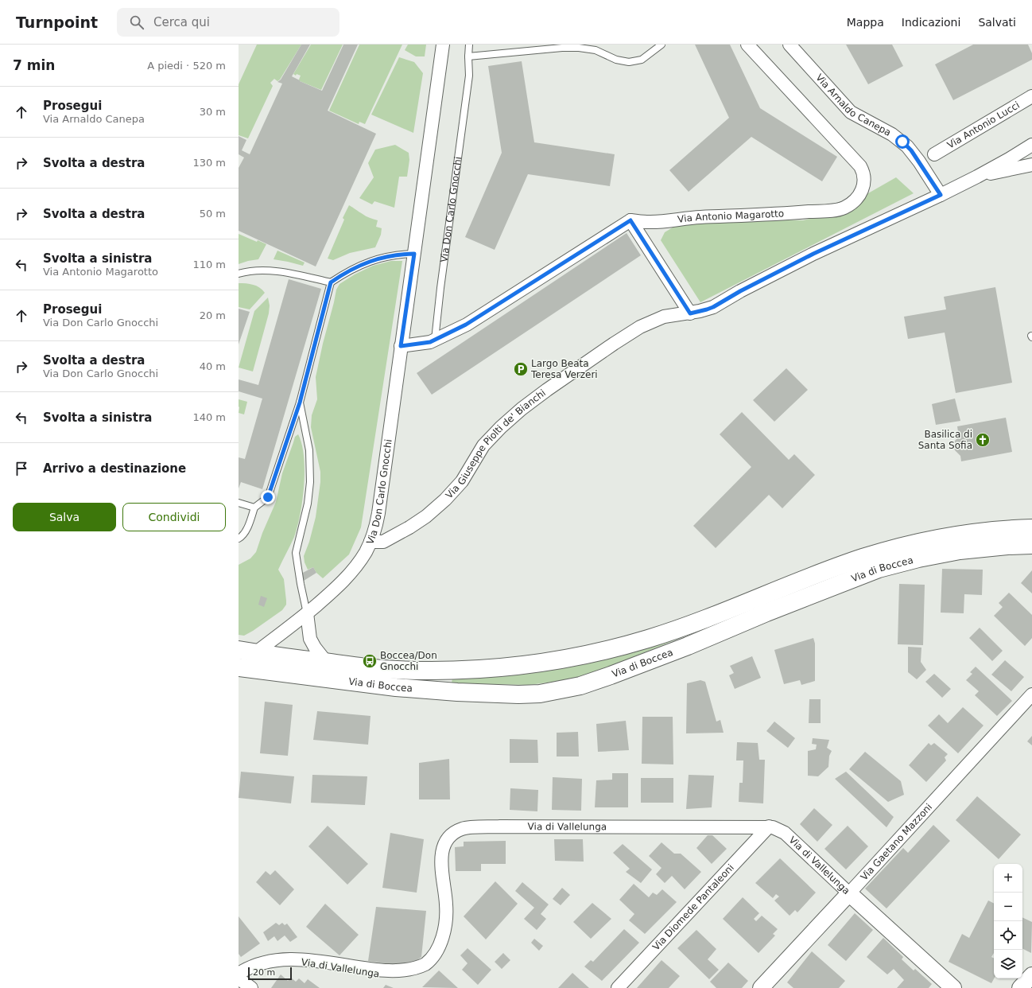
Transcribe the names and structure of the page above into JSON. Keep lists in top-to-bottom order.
{
  "streets": {
    "main road": ["Via di Boccea"],
    "street": [
      "Via Arnaldo Canepa",
      "Via Antonio Lucci",
      "Via Don Carlo Gnocchi",
      "Via Antonio Magarotto",
      "Via Giuseppe Piolti de' Bianchi",
      "Via di Vallelunga",
      "Via Gaetano Mazzoni",
      "Via Diomede Pantaleoni"
    ]
  },
  "crossings": [
    ["Via Arnaldo Canepa", "Via Giuseppe Piolti de' Bianchi"],
    ["Via Don Carlo Gnocchi", "Via Giuseppe Piolti de' Bianchi"],
    ["Via Don Carlo Gnocchi", "Via di Boccea"],
    ["Via di Vallelunga", "Via Gaetano Mazzoni"],
    ["Via di Vallelunga", "Via Diomede Pantaleoni"]
  ],
  "places": {
    "parking": ["Largo Beata Teresa Verzeri"],
    "church": ["Basilica di Santa Sofia"],
    "bus stop": ["Boccea/Don Gnocchi"]
  },
  "scale_bar": "20 m",
  "page": {
    "header": "Turnpoint",
    "search": "Cerca qui",
    "nav": ["Mappa", "Indicazioni", "Salvati"],
    "heading": ["7 min", "A piedi · 520 m"],
    "list": [
      ["Prosegui", "Via Arnaldo Canepa", "30 m"],
      ["Svolta a destra", "130 m"],
      ["Svolta a destra", "50 m"],
      ["Svolta a sinistra", "Via Antonio Magarotto", "110 m"],
      ["Prosegui", "Via Don Carlo Gnocchi", "20 m"],
      ["Svolta a destra", "Via Don Carlo Gnocchi", "40 m"],
      ["Svolta a sinistra", "140 m"],
      "Arrivo a destinazione"
    ],
    "buttons": ["Salva", "Condividi"],
    "map_buttons": ["+", "−"],
    "scale": "20 m"
  }
}
